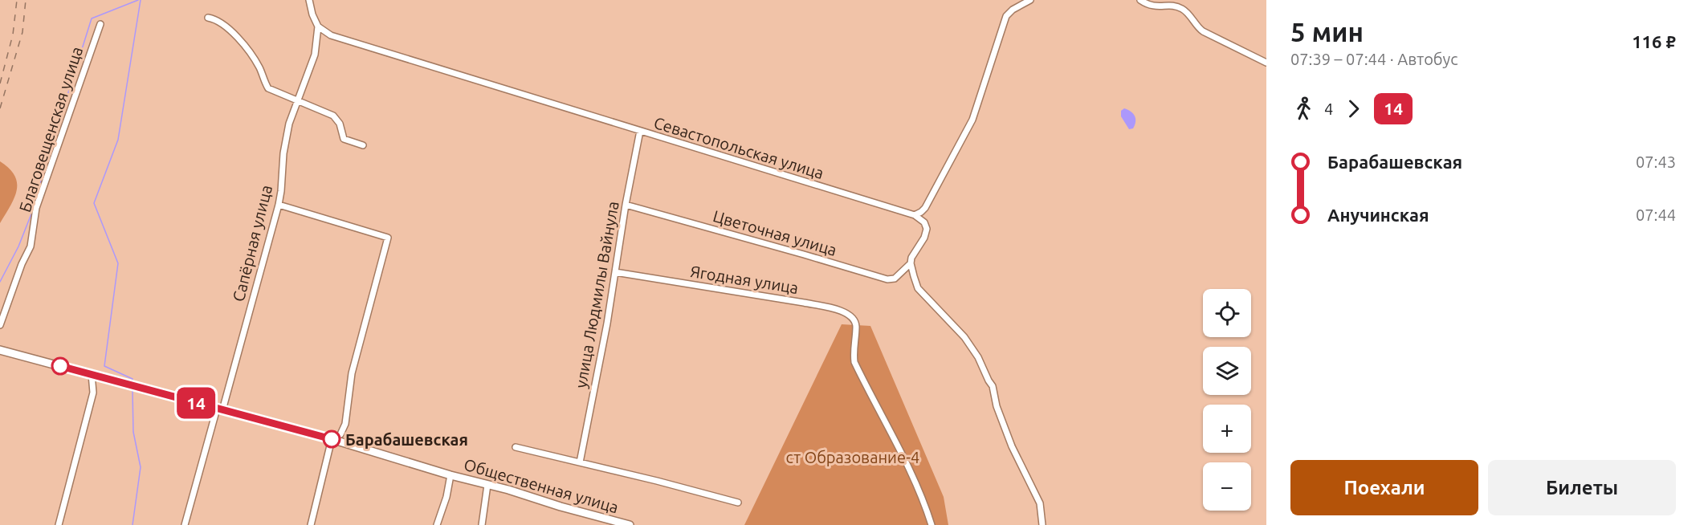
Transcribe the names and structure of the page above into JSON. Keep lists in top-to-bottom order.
{
  "streets": {
    "main road": ["Общественная улица"],
    "street": [
      "Благовещенская улица",
      "Севастопольская улица",
      "Цветочная улица",
      "Сапёрная улица",
      "Ягодная улица",
      "улица Людмилы Вайнула"
    ]
  },
  "crossings": [
    ["Севастопольская улица", "Сапёрная улица"],
    ["Севастопольская улица", "улица Людмилы Вайнула"],
    ["Цветочная улица", "улица Людмилы Вайнула"],
    ["Сапёрная улица", "Общественная улица"],
    ["Ягодная улица", "улица Людмилы Вайнула"]
  ],
  "parks": ["ст Образование-4"],
  "places": ["Барабашевская"],
  "lines": ["bus line 14"],
  "page": {
    "on_map": "14",
    "heading": ["5 мин", "07:39 – 07:44 · Автобус", "116 ₽"],
    "legs": ["4", "14"],
    "list": [
      {
        "name": "Барабашевская",
        "value": "07:43"
      },
      {
        "name": "Анучинская",
        "value": "07:44"
      }
    ],
    "map_buttons": ["+", "−"],
    "buttons": ["Поехали", "Билеты"]
  }
}
